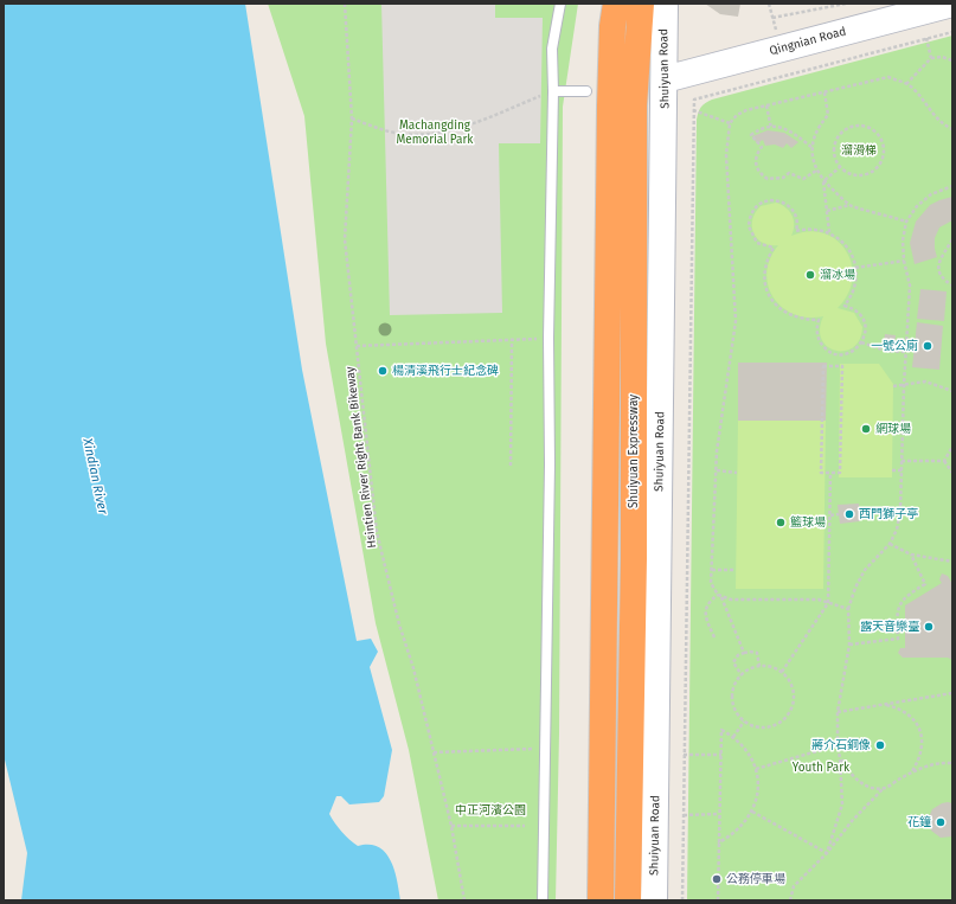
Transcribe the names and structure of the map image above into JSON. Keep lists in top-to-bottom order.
{
  "streets": {
    "highway": ["Shuiyuan Expressway"],
    "street": ["Qingnian Road", "Shuiyuan Road"],
    "path": ["Hsintien River Right Bank Bikeway"]
  },
  "crossings": [
    ["Qingnian Road", "Shuiyuan Road"],
    ["Qingnian Road", "Shuiyuan Expressway"],
    ["Shuiyuan Road", "Shuiyuan Expressway"]
  ],
  "water": ["Xindian River"],
  "parks": [
    "Machangding Memorial Park",
    "溜滑梯",
    "Youth Park",
    "中正河濱公園"
  ],
  "places": [
    "溜冰場",
    "一號公廁",
    "楊清溪飛行士紀念碑",
    "網球場",
    "西門獅子亭",
    "籃球場",
    "露天音樂臺",
    "蔣介石銅像",
    "花鐘",
    "公務停車場"
  ]
}
